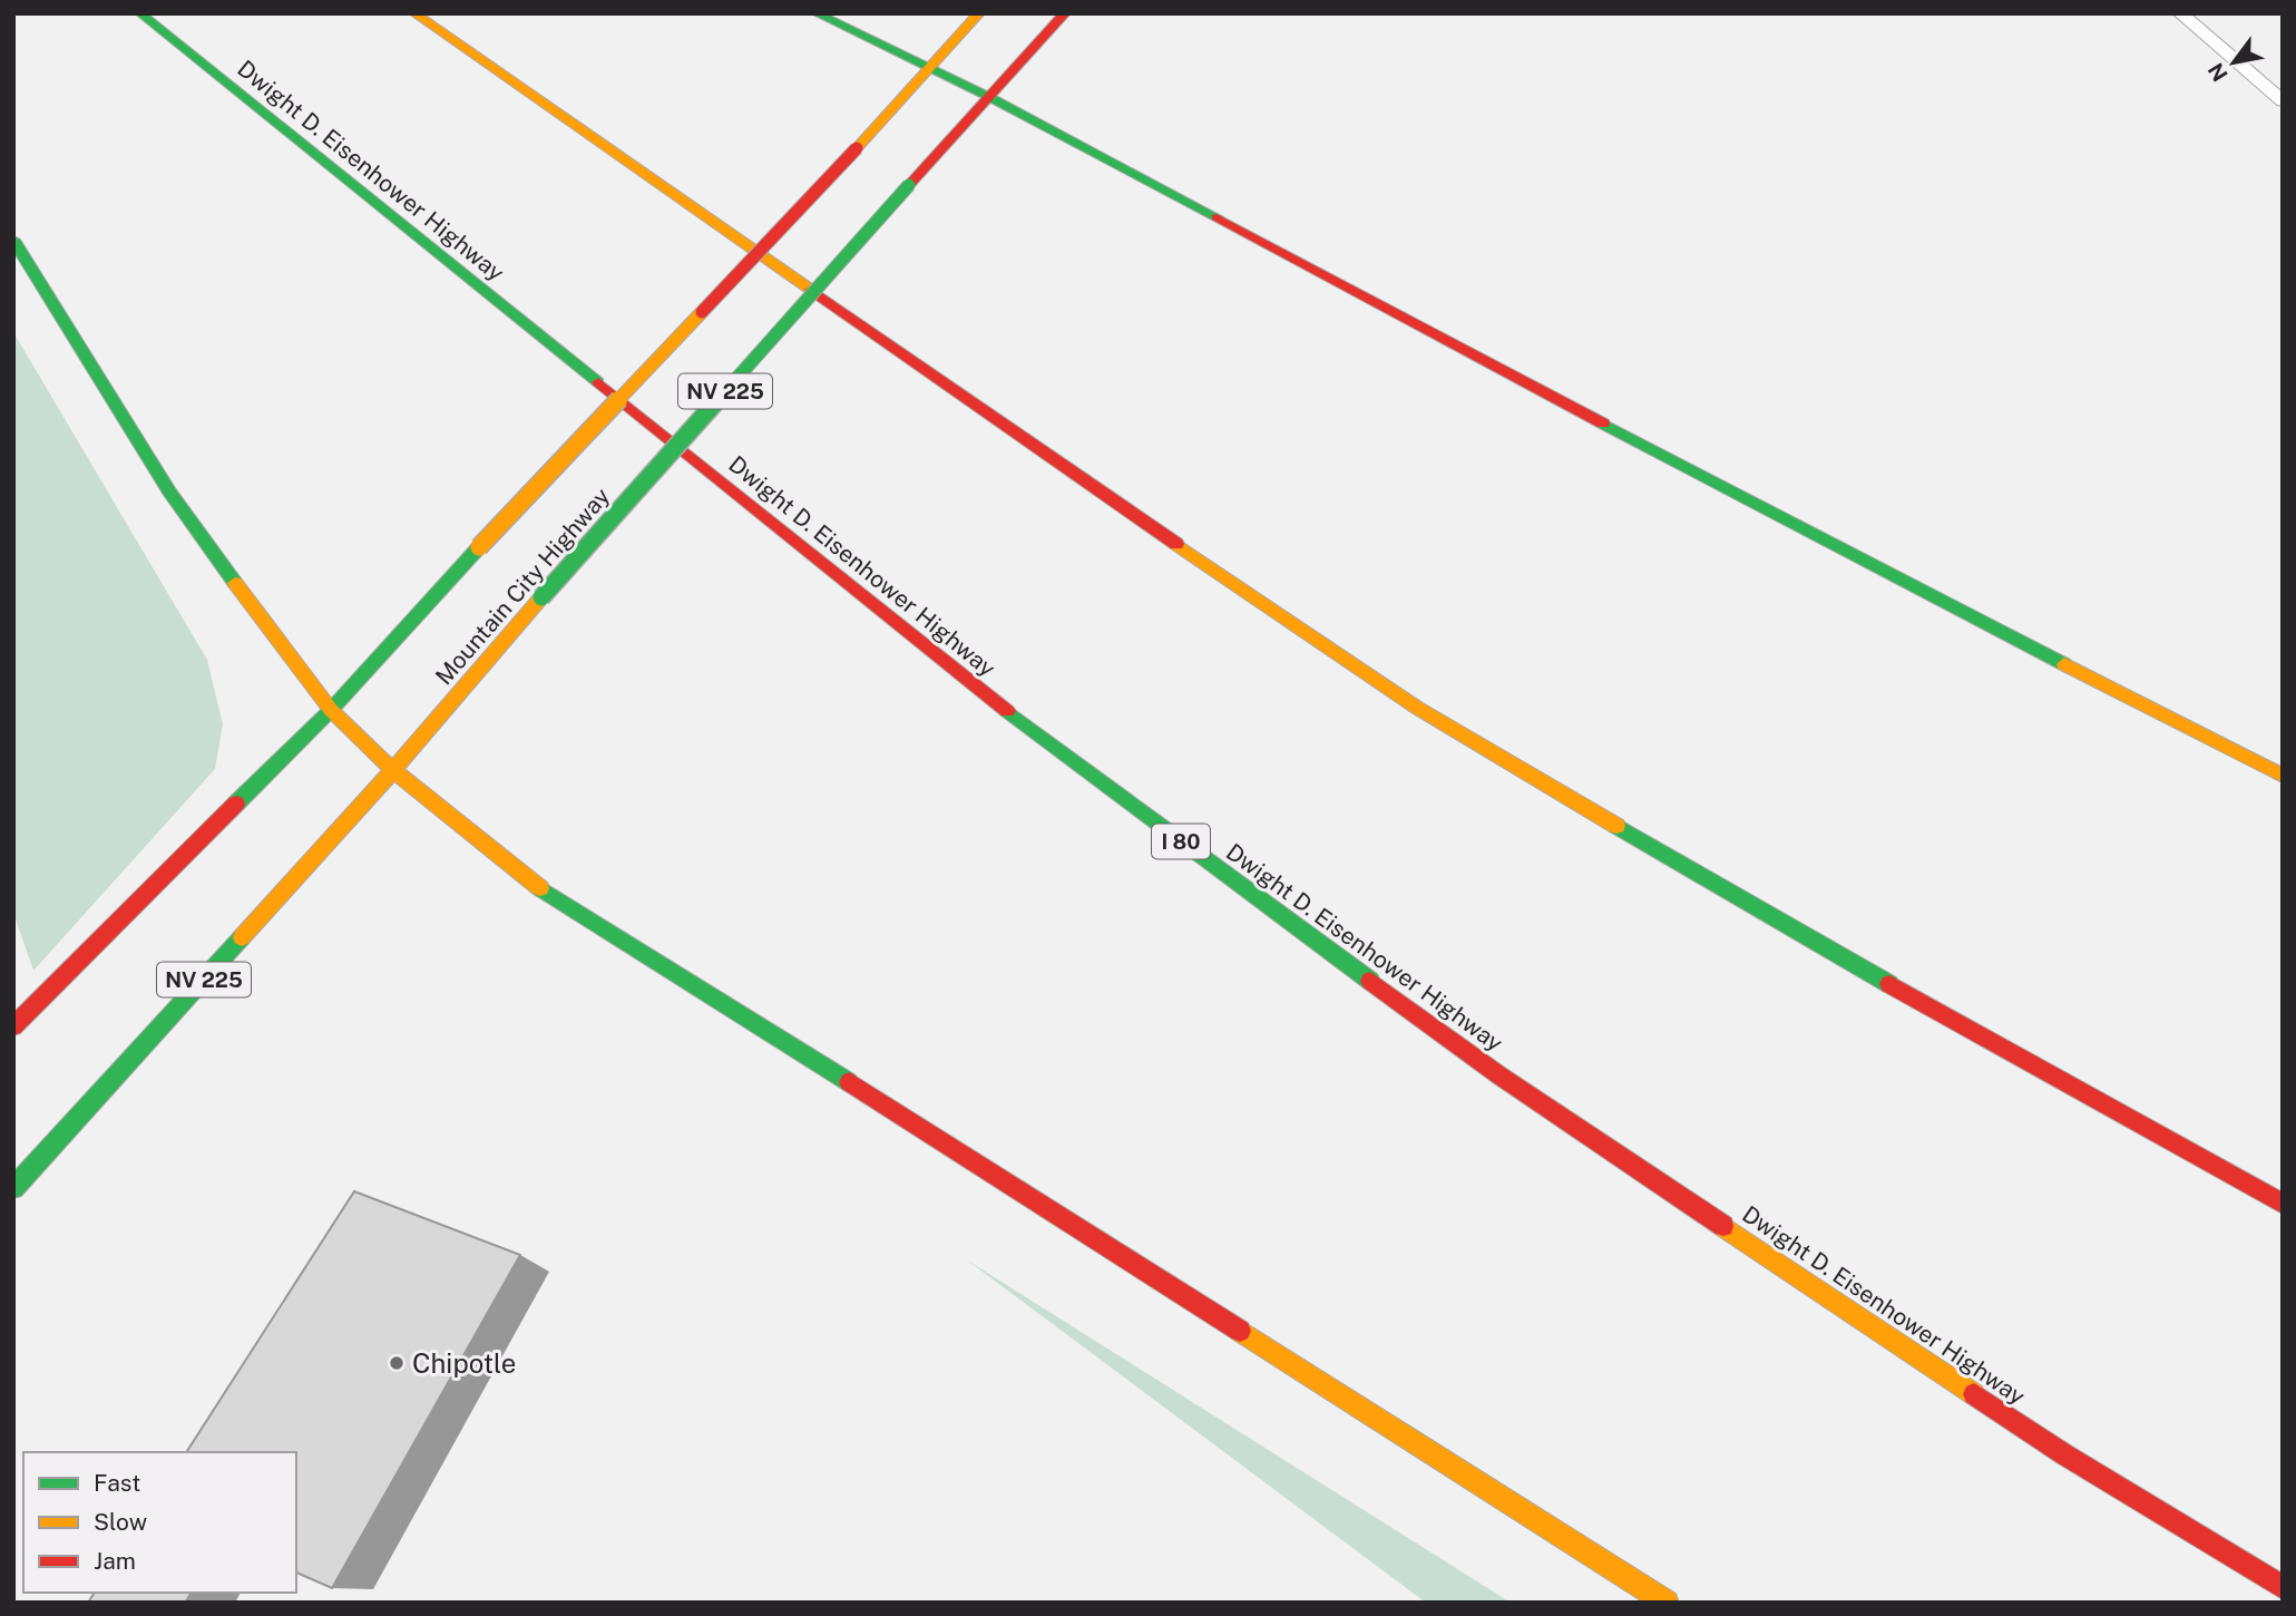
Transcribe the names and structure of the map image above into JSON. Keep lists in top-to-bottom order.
{
  "streets": {
    "main road": [
      "Dwight D. Eisenhower Highway",
      "NV 225",
      "Mountain City Highway",
      "I 80"
    ]
  },
  "places": ["Chipotle"],
  "legend": ["Fast", "Slow", "Jam"],
  "north": "bottom left"
}
